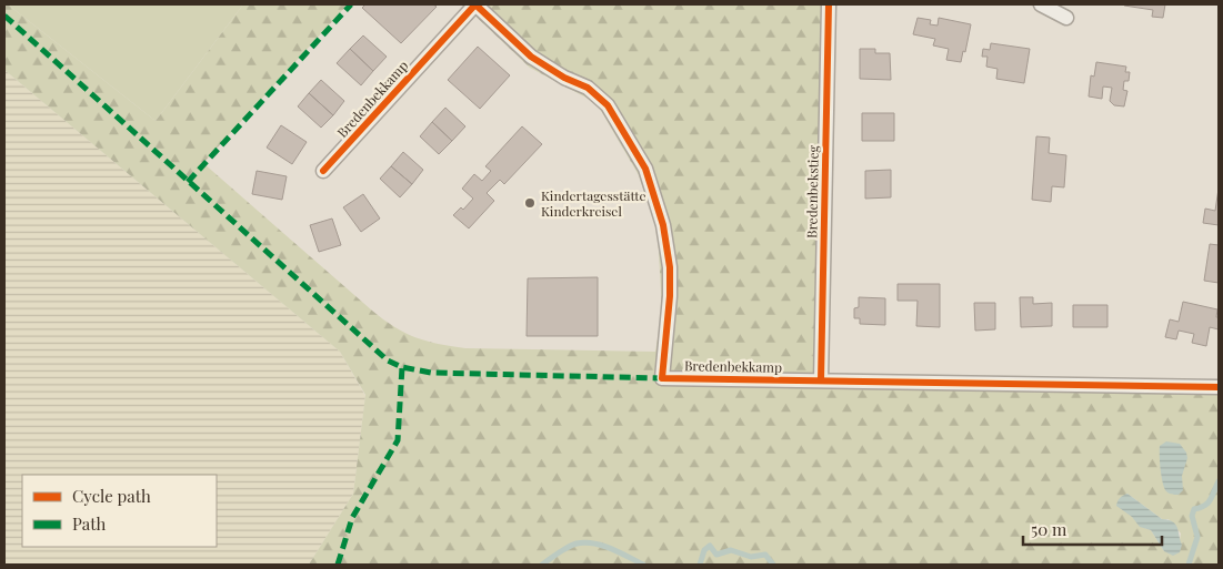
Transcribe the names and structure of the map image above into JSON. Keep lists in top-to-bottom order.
{
  "streets": {
    "street": ["Bredenbekkamp", "Bredenbekstieg"]
  },
  "crossings": [
    ["Bredenbekkamp", "Bredenbekstieg"]
  ],
  "places": ["Kindertagesstätte Kinderkreisel"],
  "legend": ["Cycle path", "Path"],
  "scale_bar": "50 m"
}
